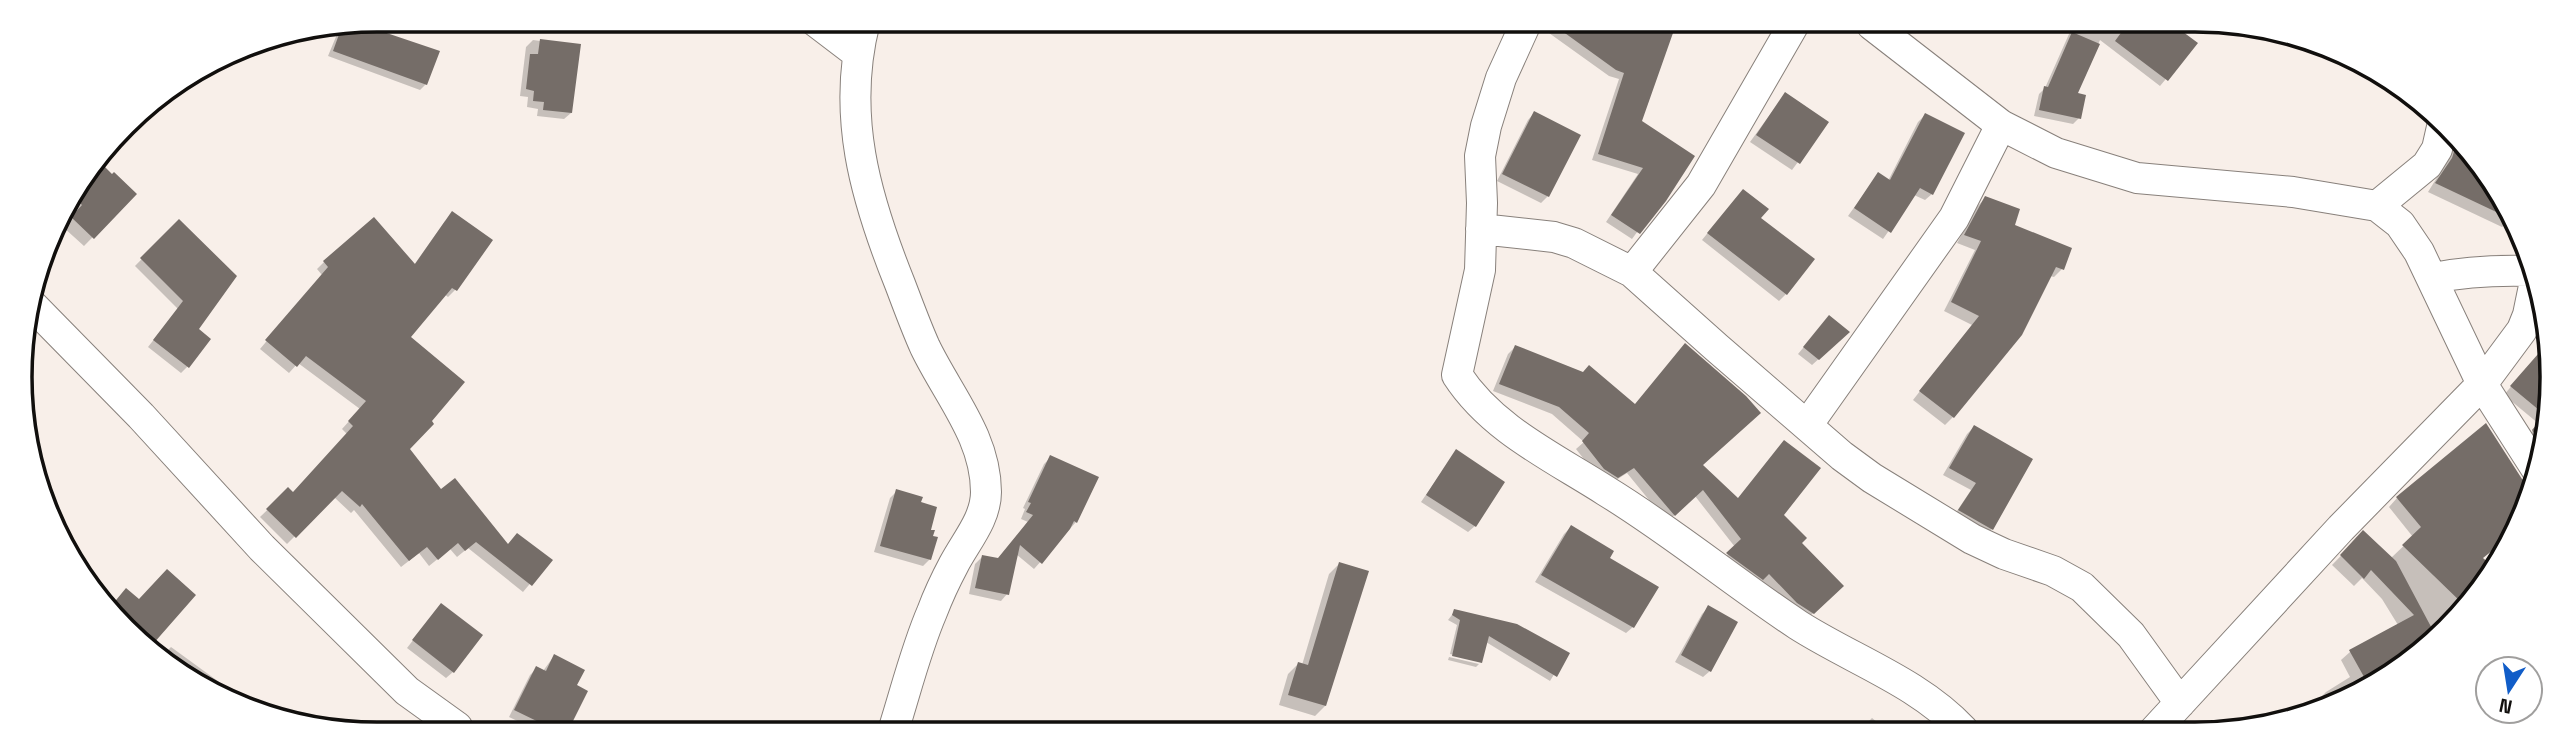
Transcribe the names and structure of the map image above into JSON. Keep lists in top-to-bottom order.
{
  "north": "bottom"
}
